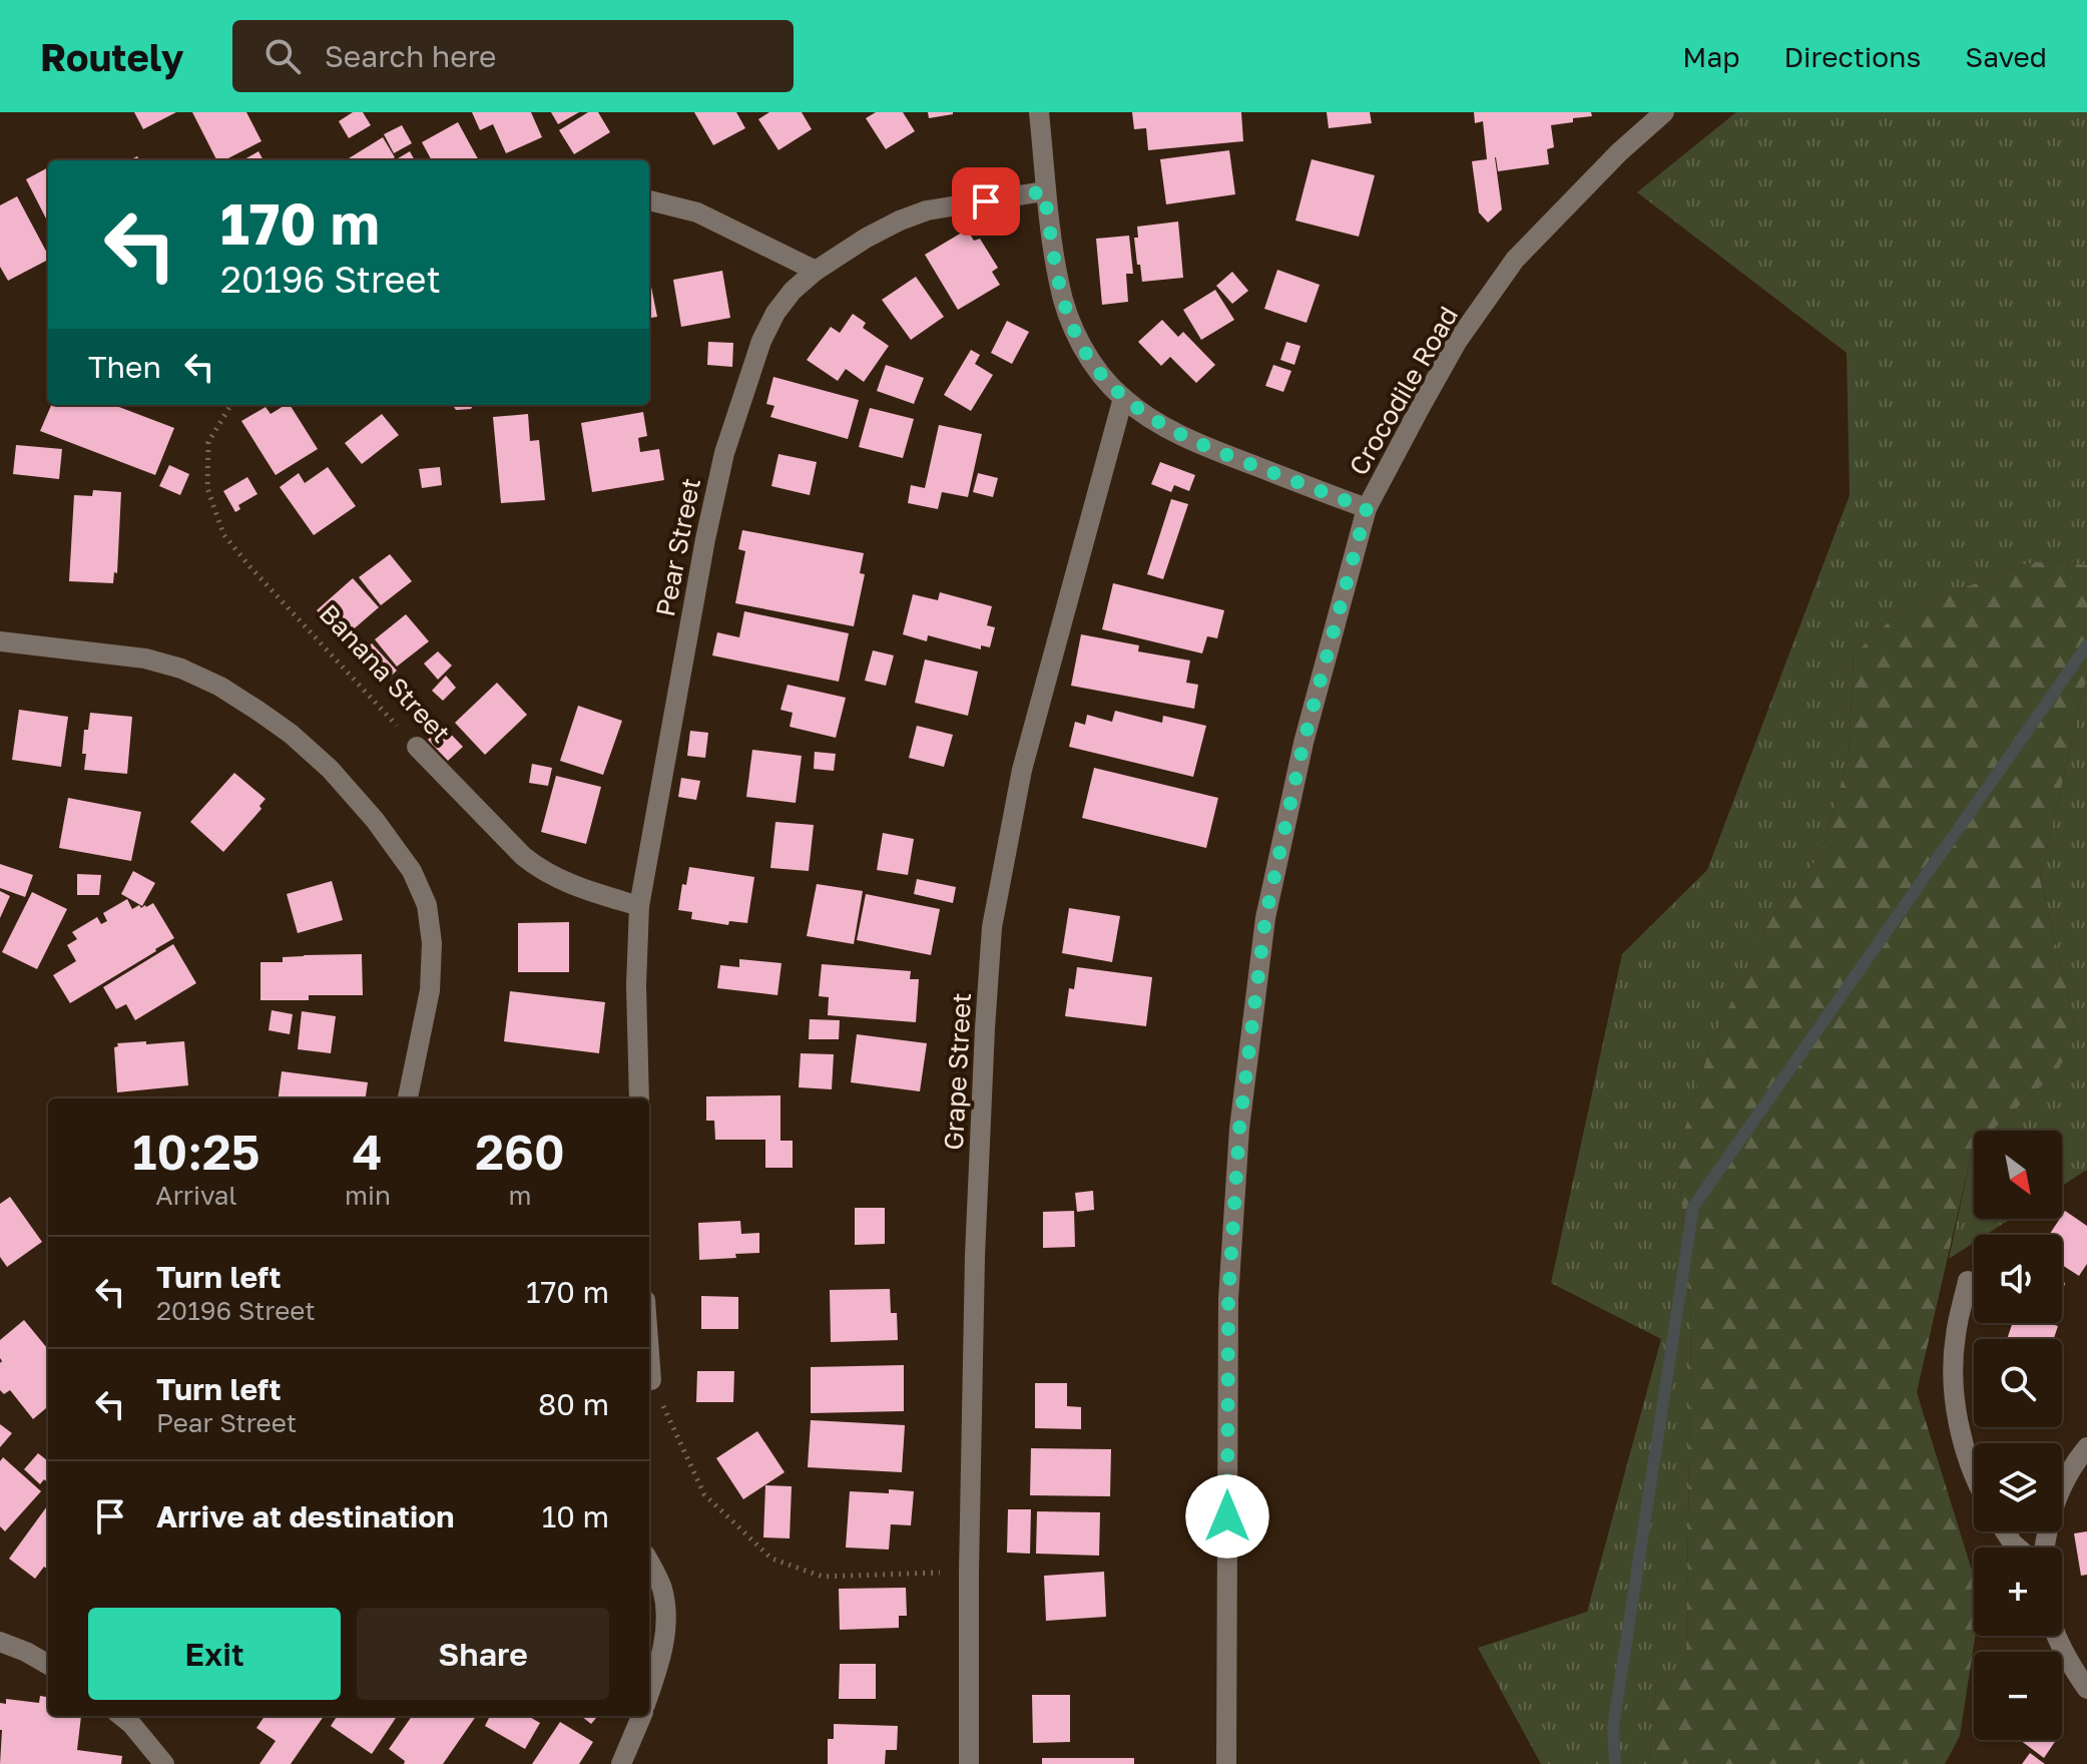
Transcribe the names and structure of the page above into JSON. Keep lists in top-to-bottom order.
{
  "streets": {
    "street": [
      "Crocodile Road",
      "Pear Street",
      "Banana Street",
      "Grape Street"
    ]
  },
  "crossings": [
    ["Pear Street", "Banana Street"]
  ],
  "north": "bottom right",
  "page": {
    "header": "Routely",
    "search": "Search here",
    "nav": ["Map", "Directions", "Saved"],
    "turn": ["170 m", "20196 Street"],
    "then": "Then",
    "eta": [
      "10:25",
      "Arrival",
      "4",
      "min",
      "260",
      "m"
    ],
    "map_buttons": ["+", "−"],
    "list": [
      {
        "name": "Turn left",
        "note": "20196 Street",
        "value": "170 m"
      },
      {
        "name": "Turn left",
        "note": "Pear Street",
        "value": "80 m"
      },
      {
        "name": "Arrive at destination",
        "value": "10 m"
      }
    ],
    "buttons": ["Exit", "Share"]
  }
}
